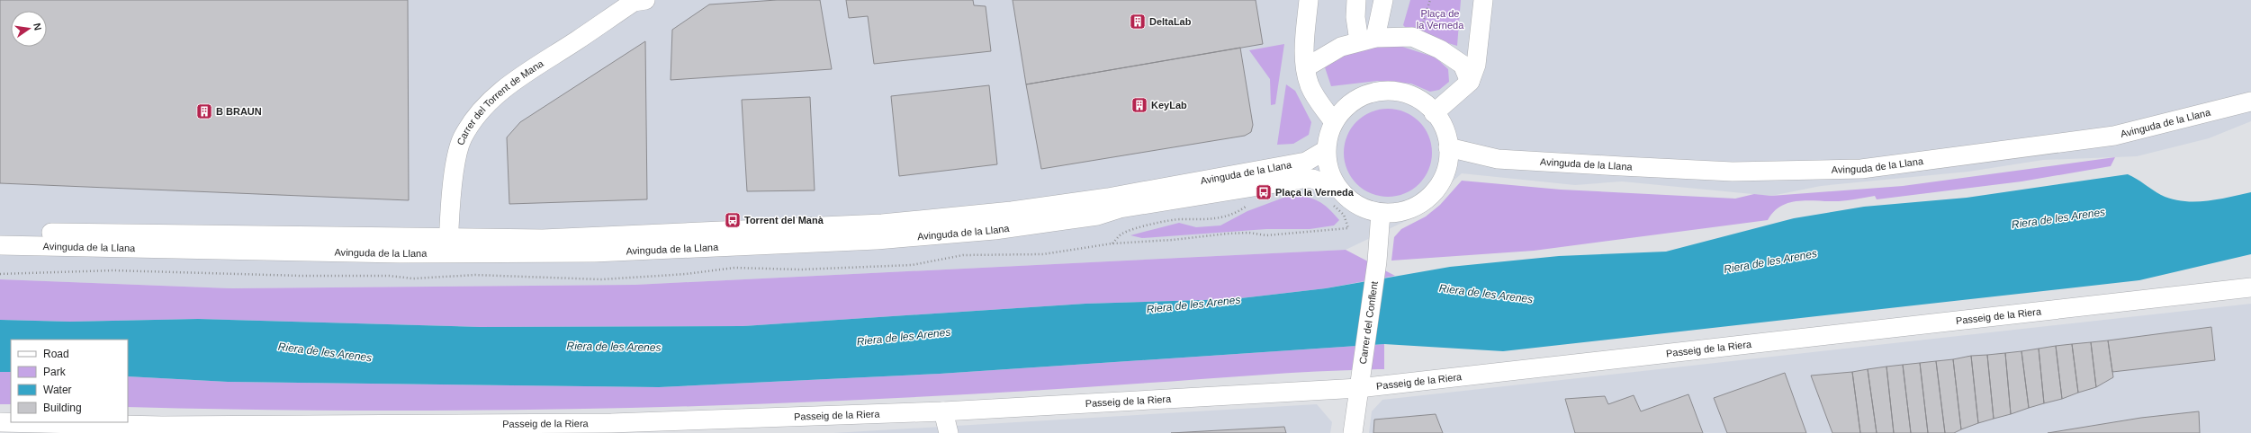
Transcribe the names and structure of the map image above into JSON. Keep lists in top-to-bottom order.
{
  "streets": {
    "street": [
      "Carrer del Torrent de Mana",
      "Avinguda de la Llana",
      "Passeig de la Riera",
      "Carrer del Conflent"
    ]
  },
  "crossings": [
    ["Carrer del Torrent de Mana", "Avinguda de la Llana"],
    ["Avinguda de la Llana", "Carrer del Conflent"],
    ["Passeig de la Riera", "Carrer del Conflent"]
  ],
  "water": ["Riera de les Arenes"],
  "parks": ["Plaça de la Verneda"],
  "places": {
    "building": ["DeltaLab", "KeyLab", "B BRAUN"],
    "bus stop": ["Plaça la Verneda", "Torrent del Manà"]
  },
  "legend": [
    "Road",
    "Park",
    "Water",
    "Building"
  ],
  "north": "right"
}
